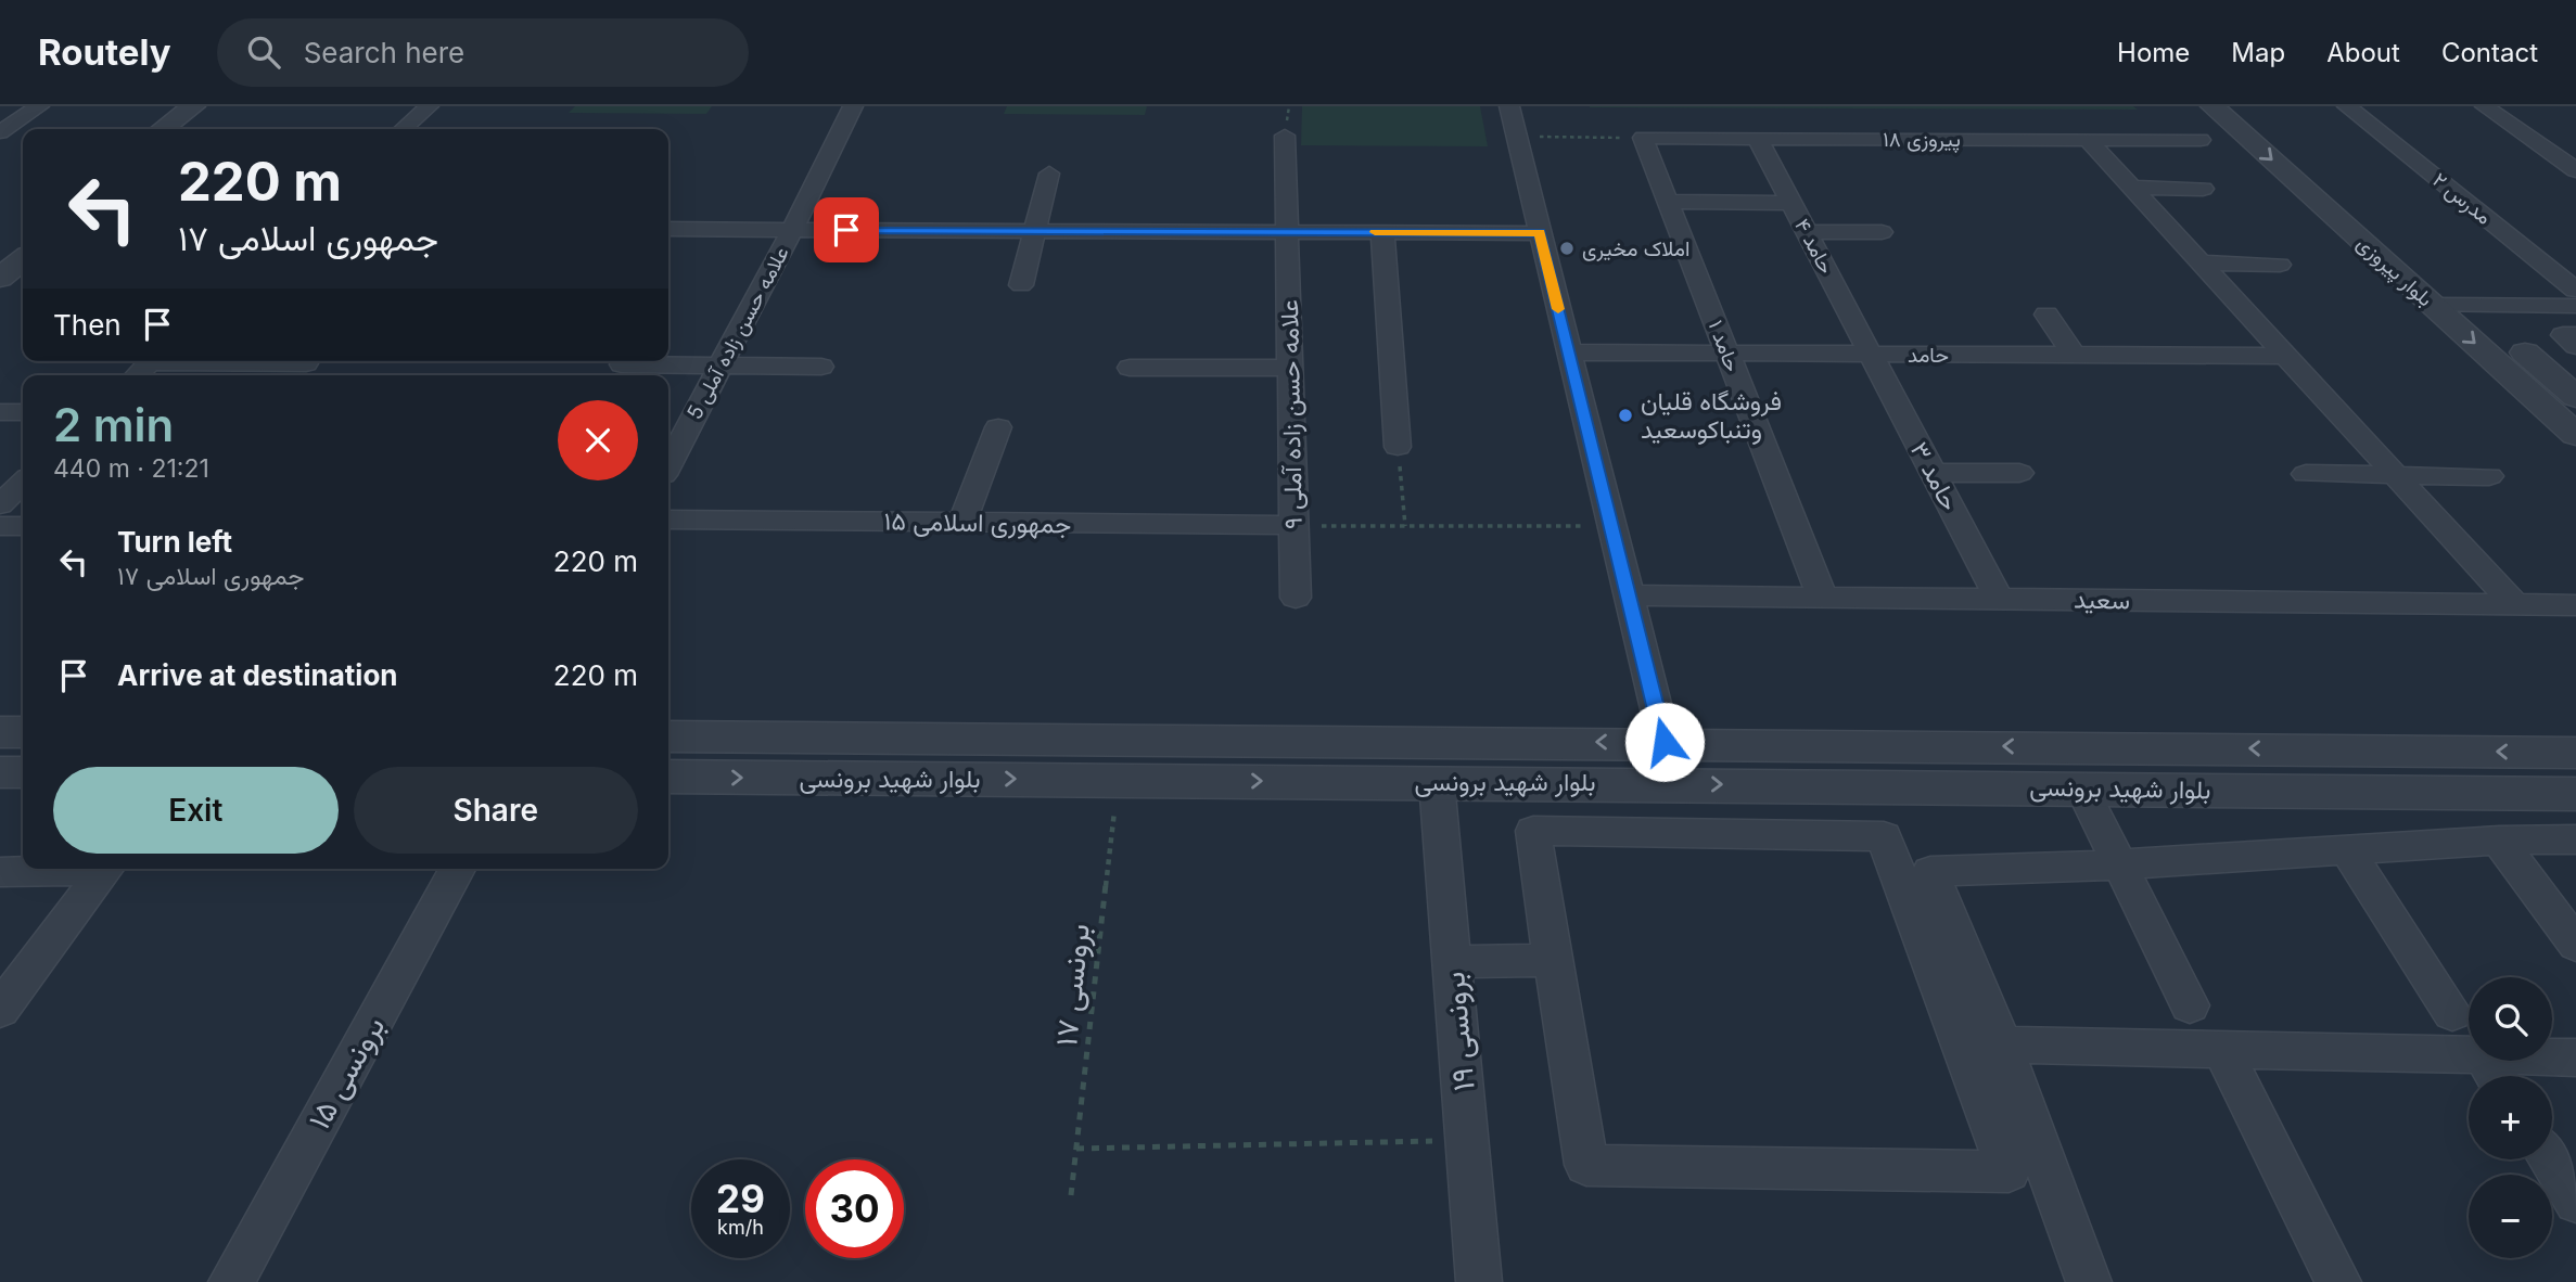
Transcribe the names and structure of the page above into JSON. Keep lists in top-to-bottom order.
{
  "streets": {
    "street": [
      "پیروزی ۱۸",
      "مدرس ۲",
      "حامد ۴",
      "بلوار پیروزی",
      "علامه حسن زاده آملی 5",
      "حامد ۱",
      "حامد",
      "علامه حسن زاده آملی ۹",
      "حامد ۳",
      "جمهوری اسلامی ۱۵",
      "سعید",
      "بلوار شهید برونسی",
      "برونسی ۱۹",
      "برونسی ۱۵"
    ],
    "path": ["برونسی ۱۷"]
  },
  "crossings": [
    ["پیروزی ۱۸", "حامد ۴"],
    ["پیروزی ۱۸", "حامد ۱"],
    ["حامد ۴", "حامد"],
    ["حامد ۴", "حامد ۳"],
    ["حامد ۱", "حامد"],
    ["حامد ۱", "سعید"],
    ["حامد", "حامد ۳"],
    ["علامه حسن زاده آملی ۹", "جمهوری اسلامی ۱۵"],
    ["حامد ۳", "سعید"],
    ["بلوار شهید برونسی", "برونسی ۱۷"],
    ["بلوار شهید برونسی", "برونسی ۱۹"]
  ],
  "places": ["املاک مخیری", "فروشگاه قلیان وتنباکوسعید"],
  "page": {
    "header": "Routely",
    "search": "Search here",
    "nav": [
      "Home",
      "Map",
      "About",
      "Contact"
    ],
    "turn": ["220 m", "جمهوری اسلامی ۱۷"],
    "then": "Then",
    "heading": ["2 min", "440 m · 21:21"],
    "list": [
      {
        "name": "Turn left",
        "note": "جمهوری اسلامی ۱۷",
        "value": "220 m"
      },
      {
        "name": "Arrive at destination",
        "value": "220 m"
      }
    ],
    "buttons": ["Exit", "Share"],
    "map_buttons": ["+", "−"],
    "speed": "29 km/h",
    "limit": "30"
  }
}
